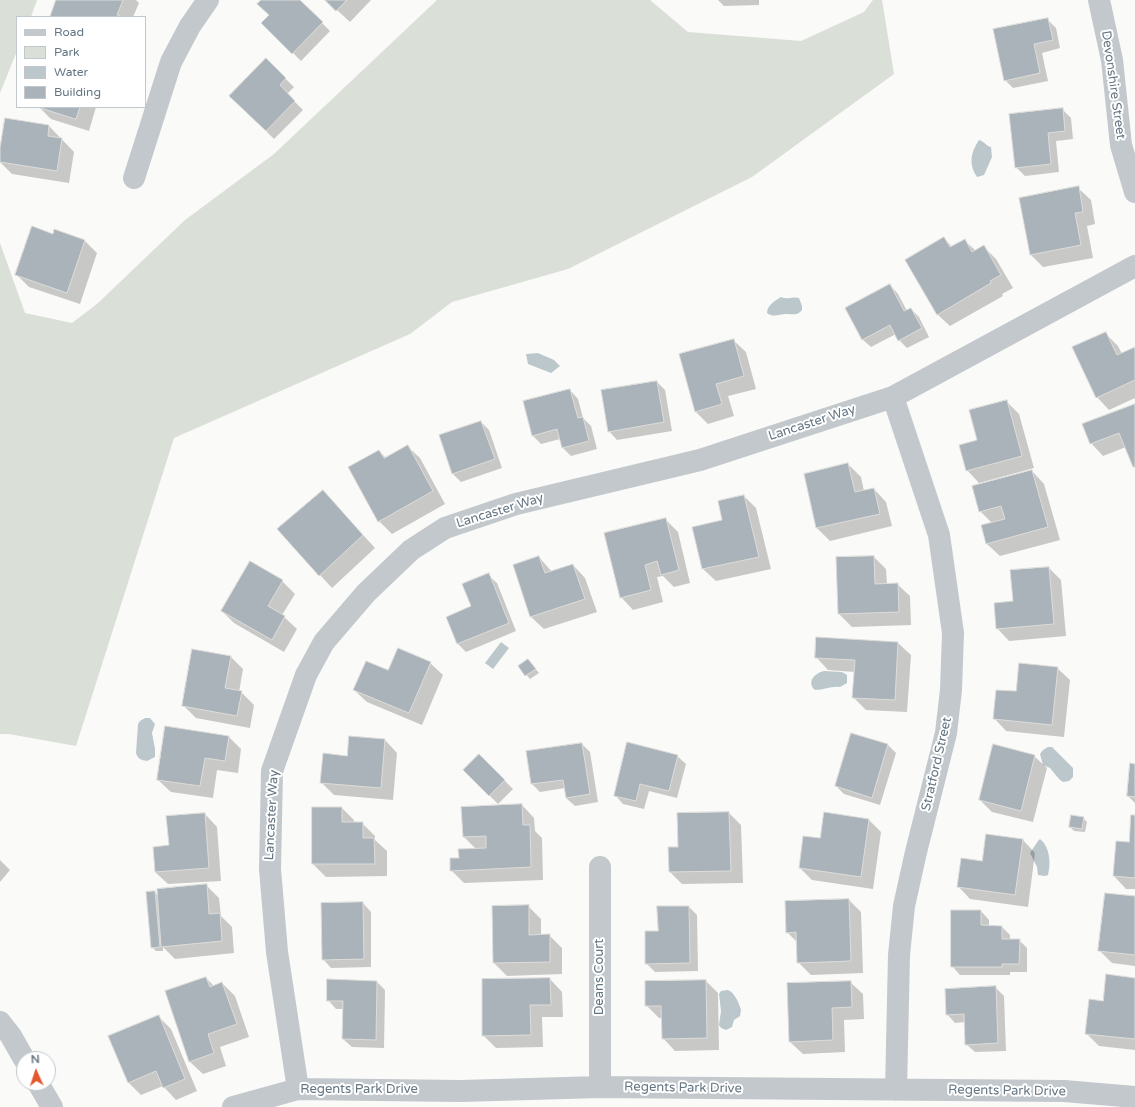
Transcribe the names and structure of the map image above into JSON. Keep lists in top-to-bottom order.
{
  "streets": {
    "street": [
      "Devonshire Street",
      "Lancaster Way",
      "Stratford Street",
      "Deans Court",
      "Regents Park Drive"
    ]
  },
  "crossings": [
    ["Lancaster Way", "Stratford Street"],
    ["Lancaster Way", "Regents Park Drive"],
    ["Stratford Street", "Regents Park Drive"],
    ["Deans Court", "Regents Park Drive"]
  ],
  "legend": [
    "Road",
    "Park",
    "Water",
    "Building"
  ],
  "north": "top"
}
